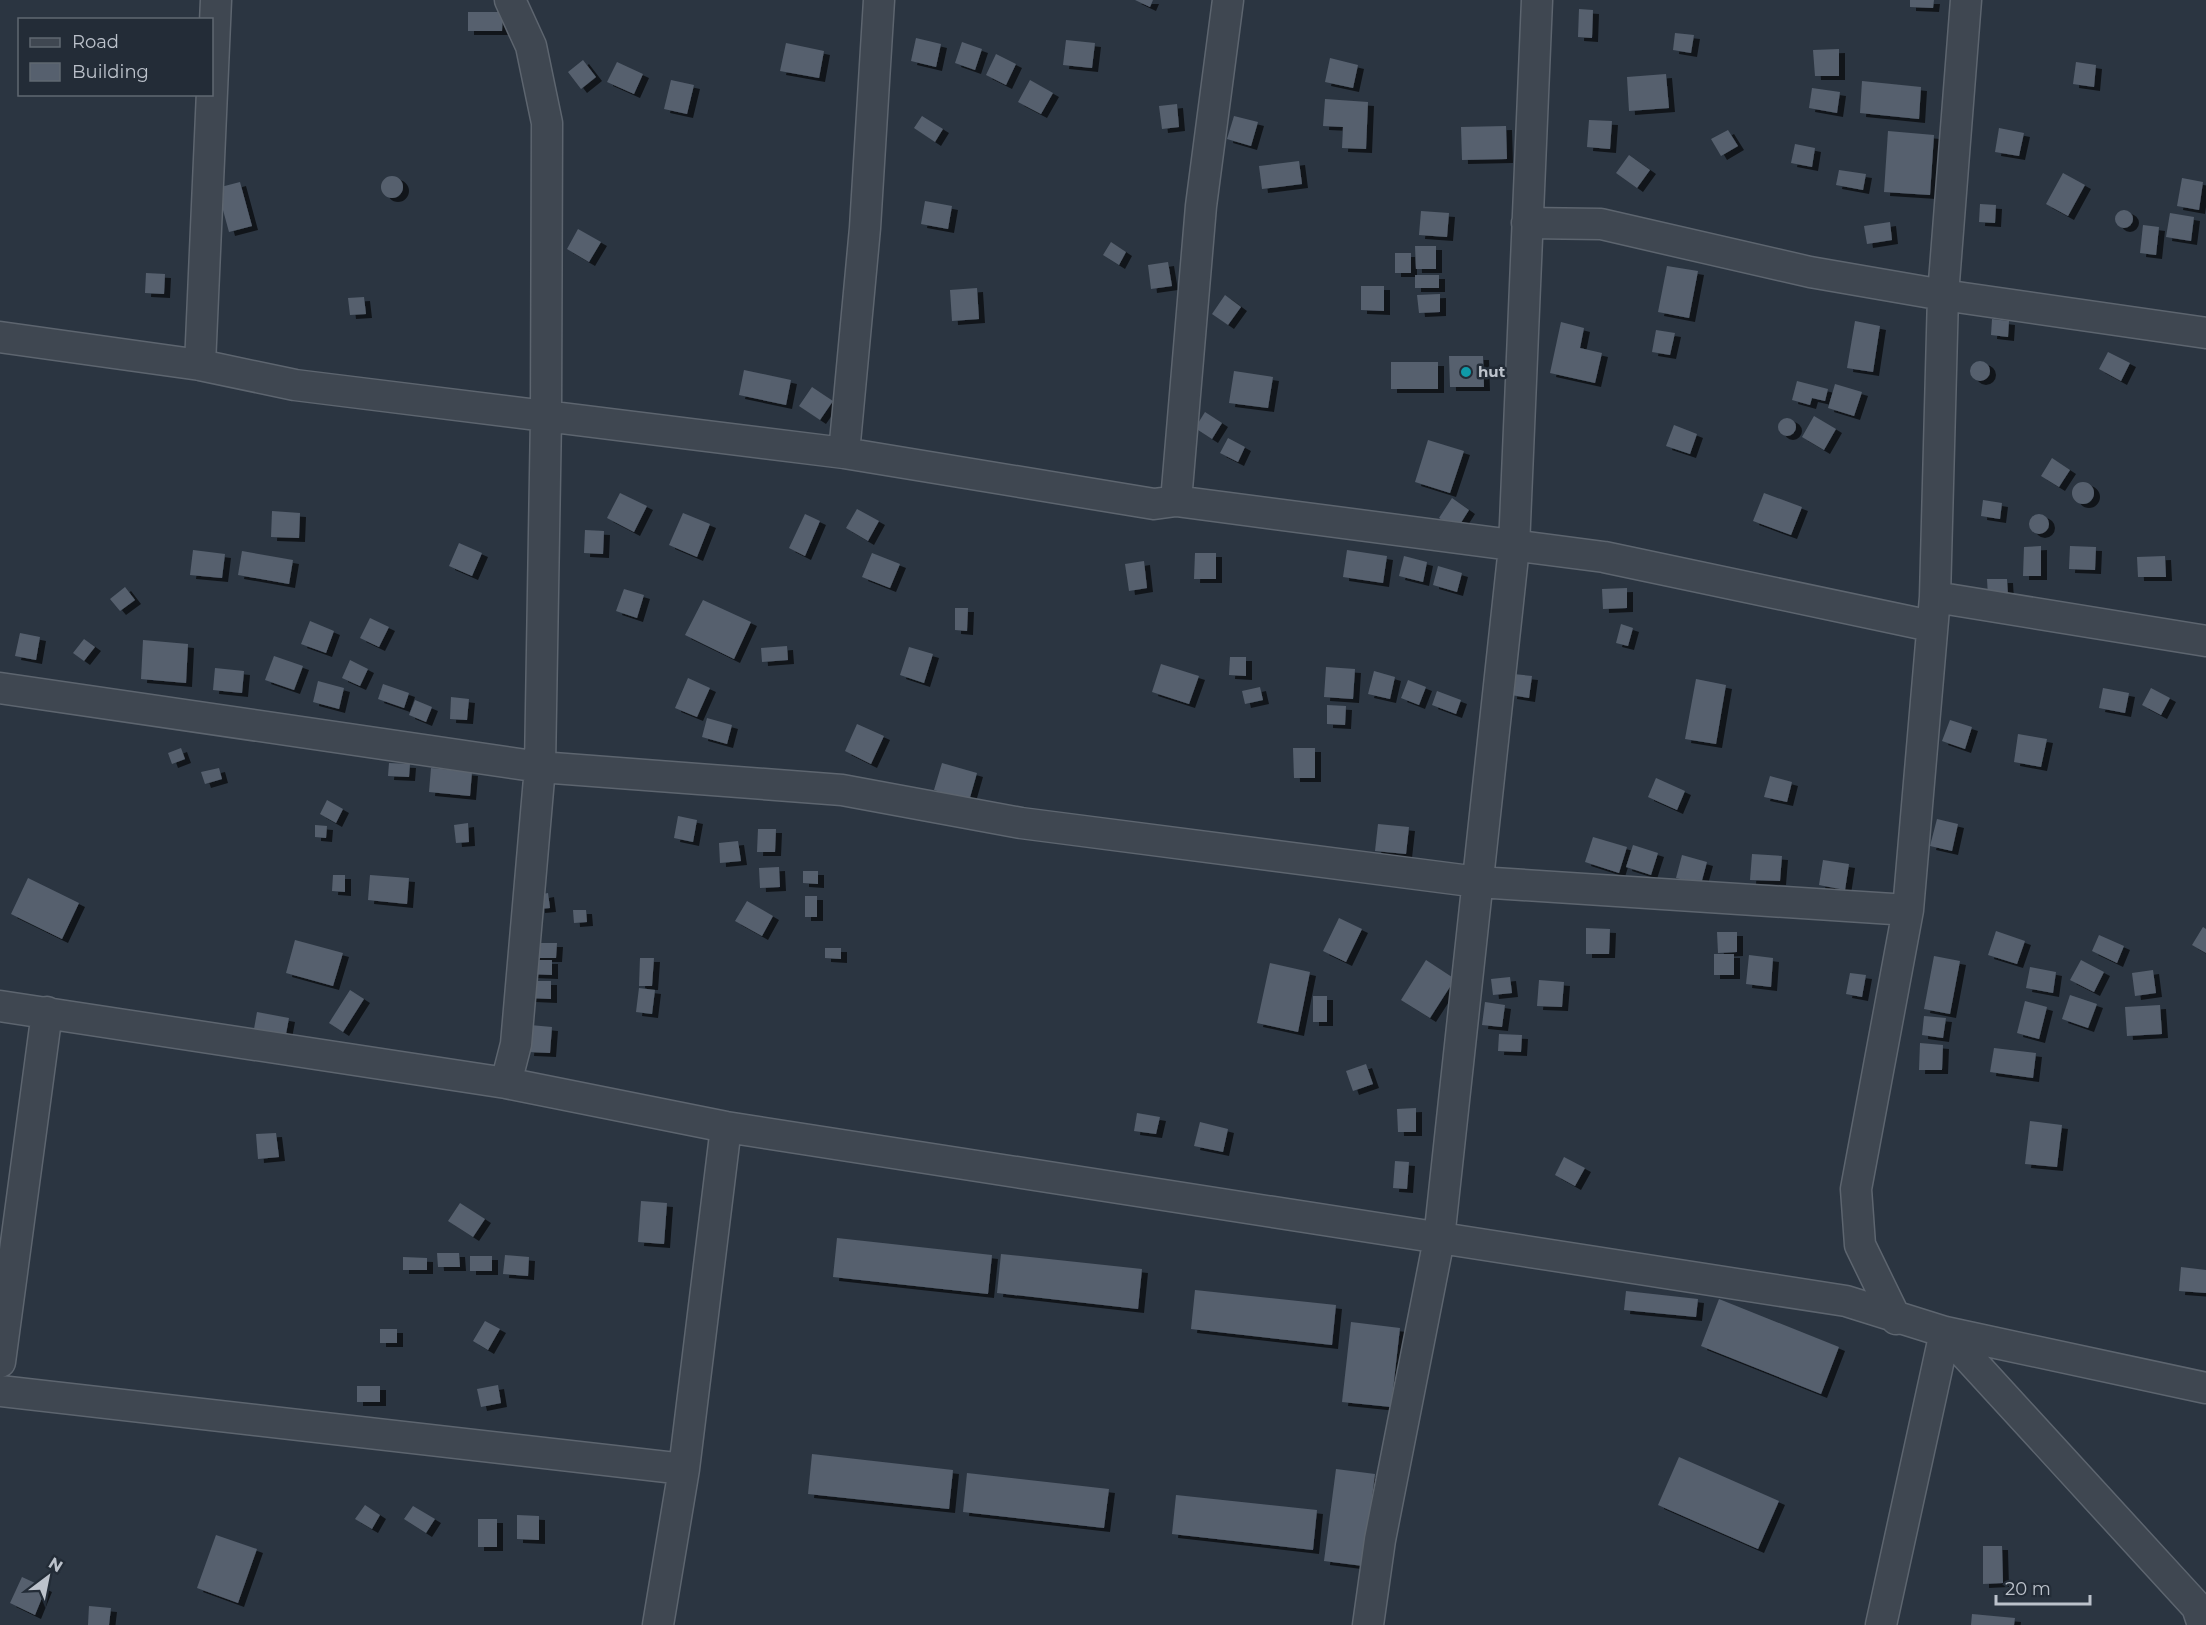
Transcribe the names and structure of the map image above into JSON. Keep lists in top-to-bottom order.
{
  "places": ["hut"],
  "legend": ["Road", "Building"],
  "scale_bar": "20 m",
  "north": "top right"
}
